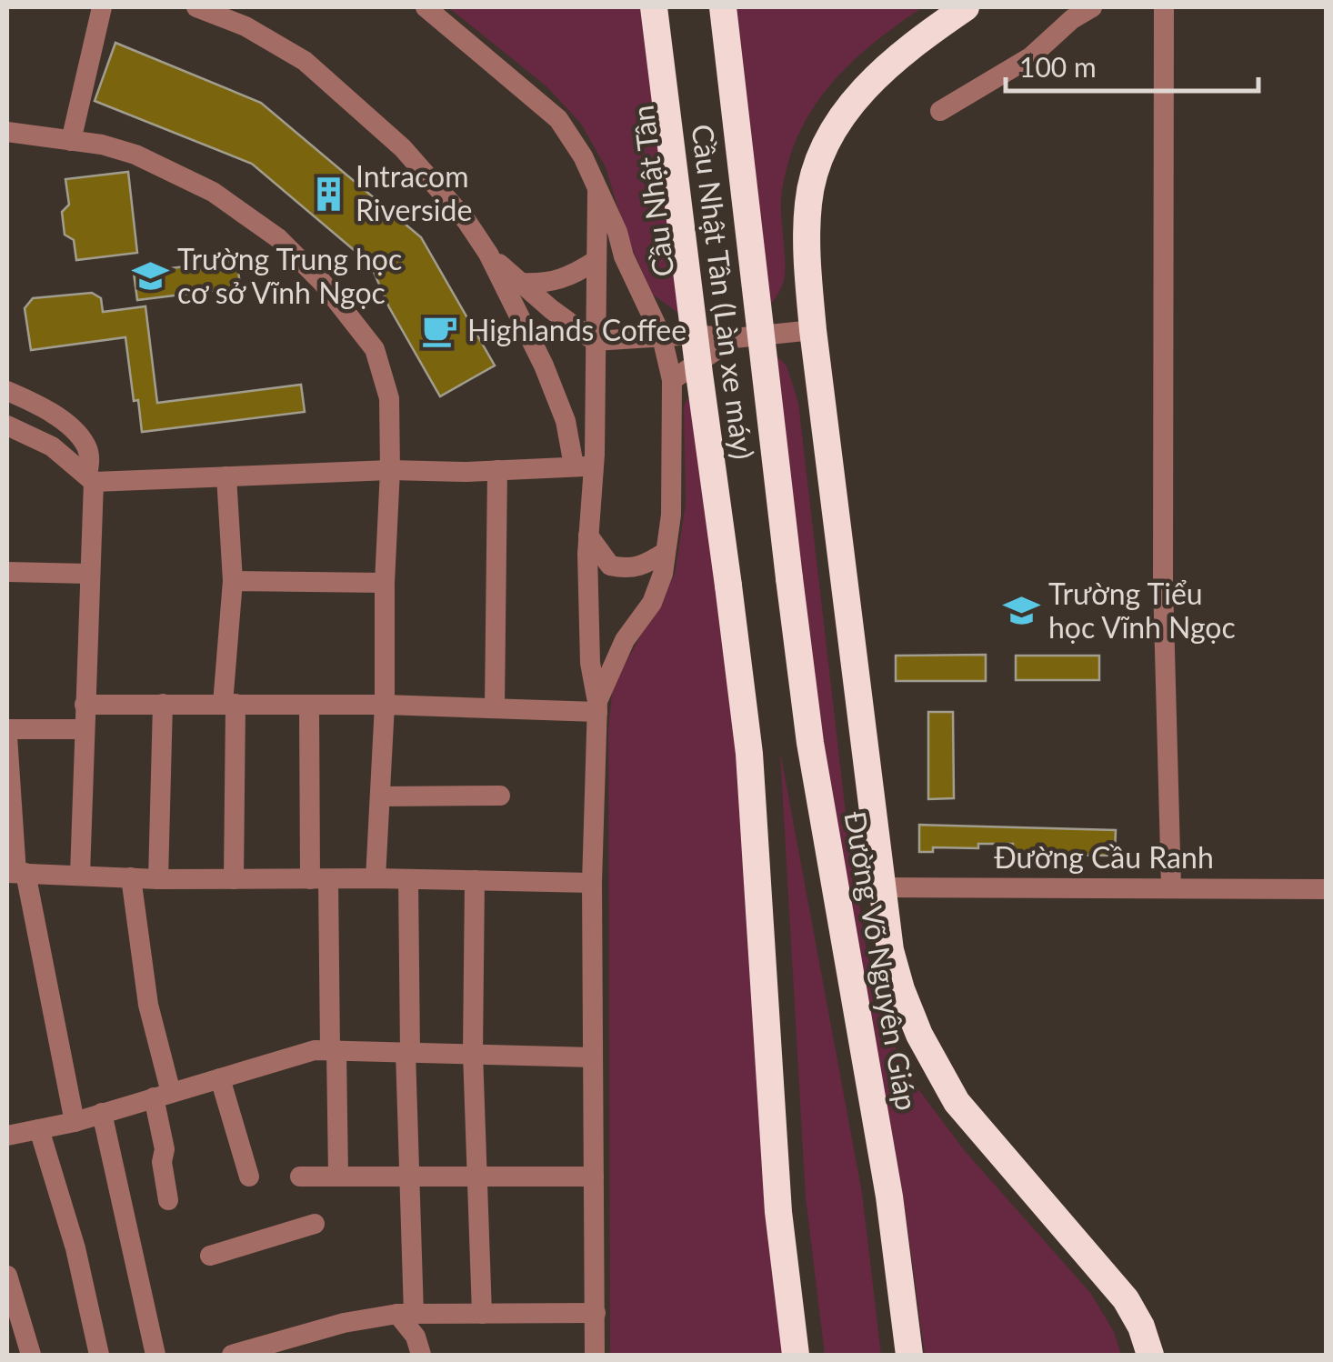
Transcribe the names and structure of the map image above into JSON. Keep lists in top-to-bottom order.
{
  "streets": {
    "highway": ["Cầu Nhật Tân", "Cầu Nhật Tân (Làn xe máy)", "Đường Võ Nguyên Giáp"],
    "street": ["Đường Cầu Ranh"]
  },
  "crossings": [
    ["Cầu Nhật Tân", "Cầu Nhật Tân (Làn xe máy)"],
    ["Cầu Nhật Tân (Làn xe máy)", "Đường Võ Nguyên Giáp"]
  ],
  "places": {
    "building": ["Intracom Riverside"],
    "school or university": ["Trường Trung học cơ sở Vĩnh Ngọc", "Trường Tiểu học Vĩnh Ngọc"],
    "cafe": ["Highlands Coffee"]
  },
  "scale_bar": "100 m"
}
